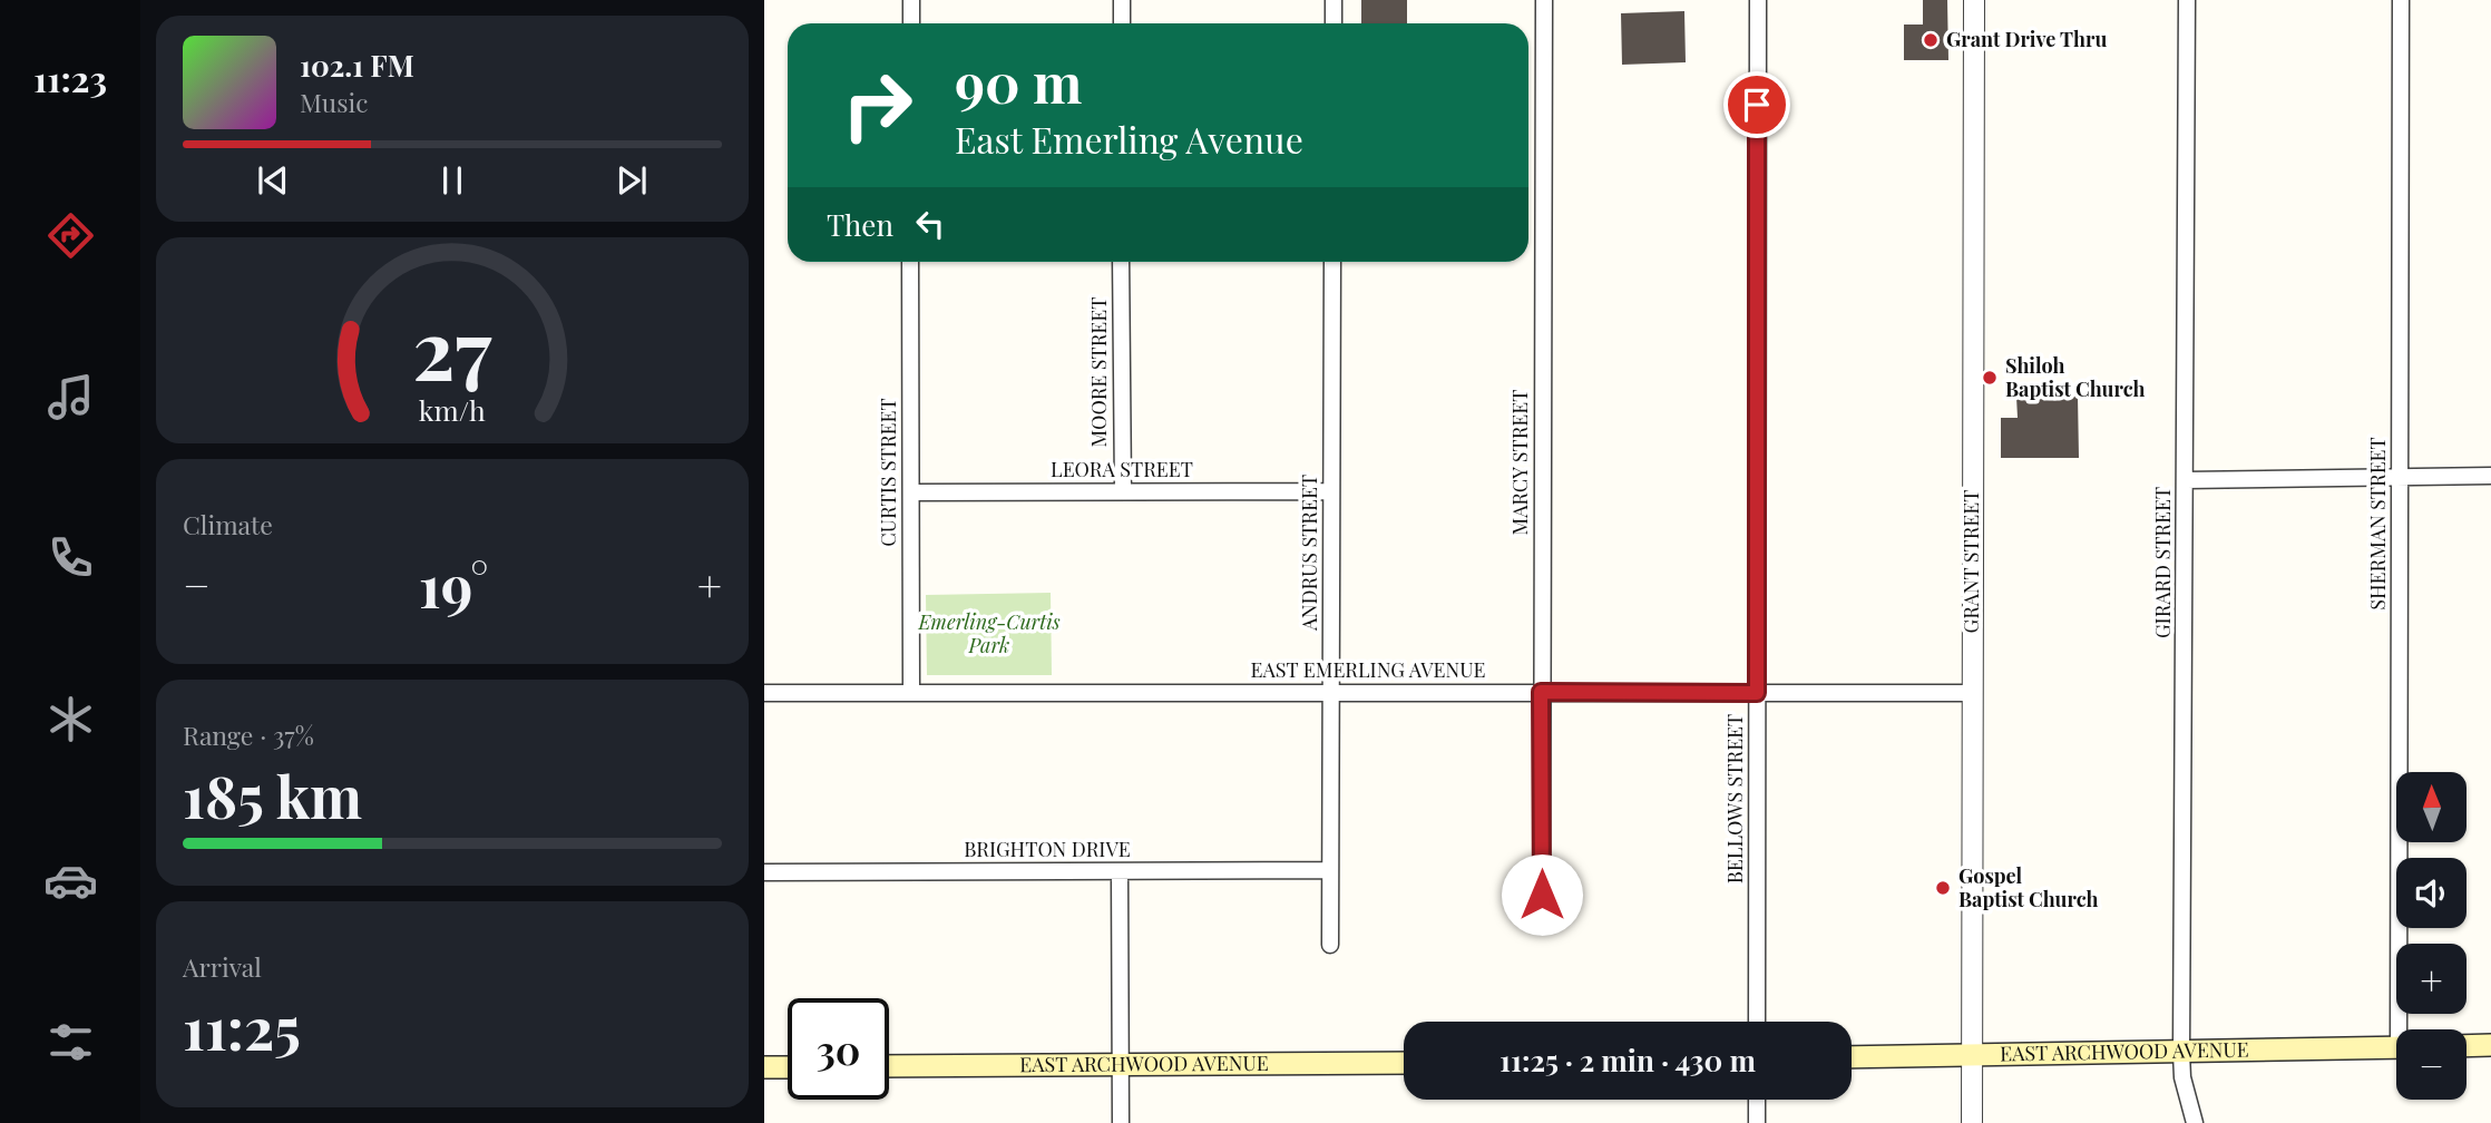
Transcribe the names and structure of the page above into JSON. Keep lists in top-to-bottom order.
{
  "streets": {
    "main road": ["EAST ARCHWOOD AVENUE"],
    "street": [
      "MOORE STREET",
      "MARCY STREET",
      "LEORA STREET",
      "CURTIS STREET",
      "SHERMAN STREET",
      "ANDRUS STREET",
      "GRANT STREET",
      "GIRARD STREET",
      "EAST EMERLING AVENUE",
      "BELLOWS STREET",
      "BRIGHTON DRIVE"
    ]
  },
  "crossings": [
    ["MOORE STREET", "LEORA STREET"],
    ["MARCY STREET", "EAST EMERLING AVENUE"],
    ["LEORA STREET", "CURTIS STREET"],
    ["LEORA STREET", "ANDRUS STREET"],
    ["CURTIS STREET", "EAST EMERLING AVENUE"],
    ["ANDRUS STREET", "EAST EMERLING AVENUE"],
    ["ANDRUS STREET", "BRIGHTON DRIVE"],
    ["GRANT STREET", "EAST EMERLING AVENUE"],
    ["GRANT STREET", "EAST ARCHWOOD AVENUE"],
    ["GIRARD STREET", "EAST ARCHWOOD AVENUE"],
    ["EAST EMERLING AVENUE", "BELLOWS STREET"]
  ],
  "parks": ["Emerling-Curtis Park"],
  "places": ["Grant Drive Thru", "Shiloh Baptist Church", "Gospel Baptist Church"],
  "north": "top",
  "page": {
    "tabs": "11:23",
    "turn": ["90 m", "East Emerling Avenue"],
    "song": ["102.1 FM", "Music"],
    "then": "Then",
    "tile": [
      "Climate",
      ["Range · 37%", "185 km"],
      ["Arrival", "11:25"]
    ],
    "heat": ["−", "19°", "+"],
    "map_buttons": ["+", "−"],
    "limit": "30",
    "trip": "11:25 · 2 min · 430 m",
    "gauge": ["27", "km/h"]
  }
}
